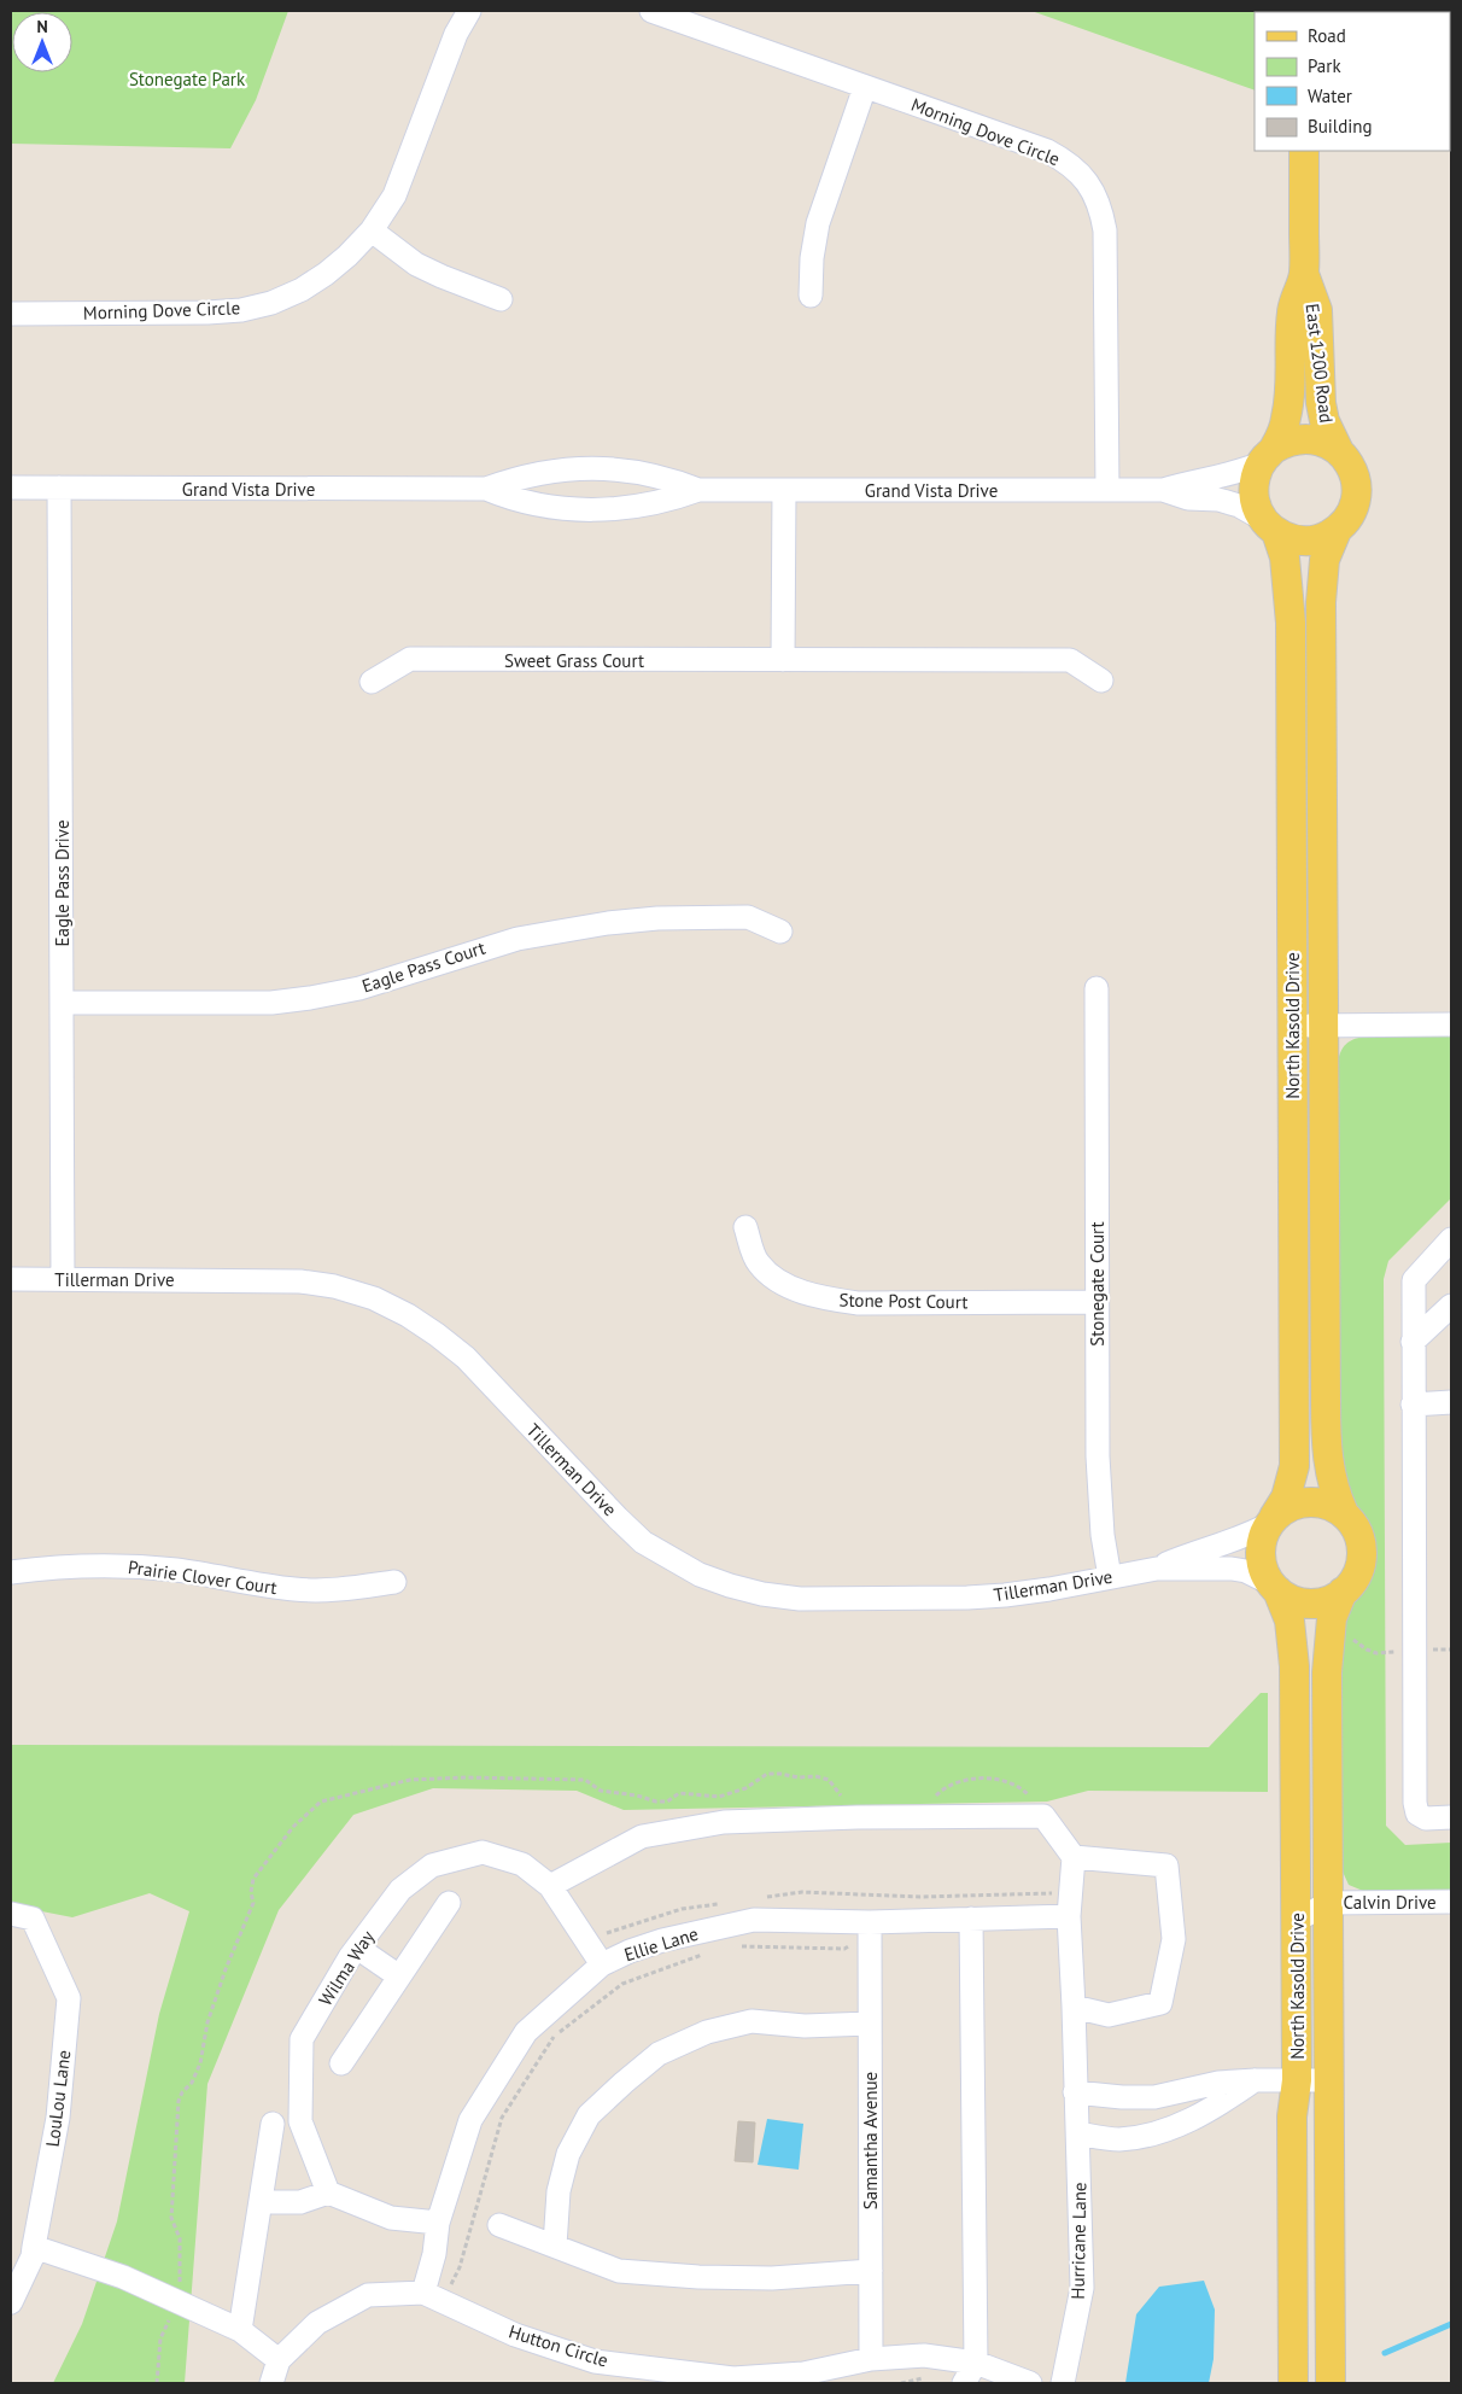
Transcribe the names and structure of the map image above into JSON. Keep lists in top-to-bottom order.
{
  "streets": {
    "main road": ["East 1200 Road", "North Kasold Drive"],
    "street": [
      "Morning Dove Circle",
      "Grand Vista Drive",
      "Sweet Grass Court",
      "Eagle Pass Drive",
      "Eagle Pass Court",
      "Tillerman Drive",
      "Stonegate Court",
      "Stone Post Court",
      "Prairie Clover Court",
      "Calvin Drive",
      "Ellie Lane",
      "Wilma Way",
      "LouLou Lane",
      "Samantha Avenue",
      "Hurricane Lane",
      "Hutton Circle"
    ]
  },
  "crossings": [
    ["Morning Dove Circle", "Grand Vista Drive"],
    ["East 1200 Road", "Grand Vista Drive"],
    ["East 1200 Road", "North Kasold Drive"],
    ["Grand Vista Drive", "Eagle Pass Drive"],
    ["Grand Vista Drive", "North Kasold Drive"],
    ["Eagle Pass Drive", "Eagle Pass Court"],
    ["Eagle Pass Drive", "Tillerman Drive"],
    ["North Kasold Drive", "Tillerman Drive"],
    ["North Kasold Drive", "Calvin Drive"],
    ["Tillerman Drive", "Stonegate Court"],
    ["Stonegate Court", "Stone Post Court"],
    ["Ellie Lane", "Wilma Way"],
    ["Ellie Lane", "Samantha Avenue"],
    ["Ellie Lane", "Hurricane Lane"],
    ["Ellie Lane", "Hutton Circle"],
    ["Samantha Avenue", "Hutton Circle"]
  ],
  "parks": ["Stonegate Park"],
  "legend": [
    "Road",
    "Park",
    "Water",
    "Building"
  ],
  "north": "top"
}
